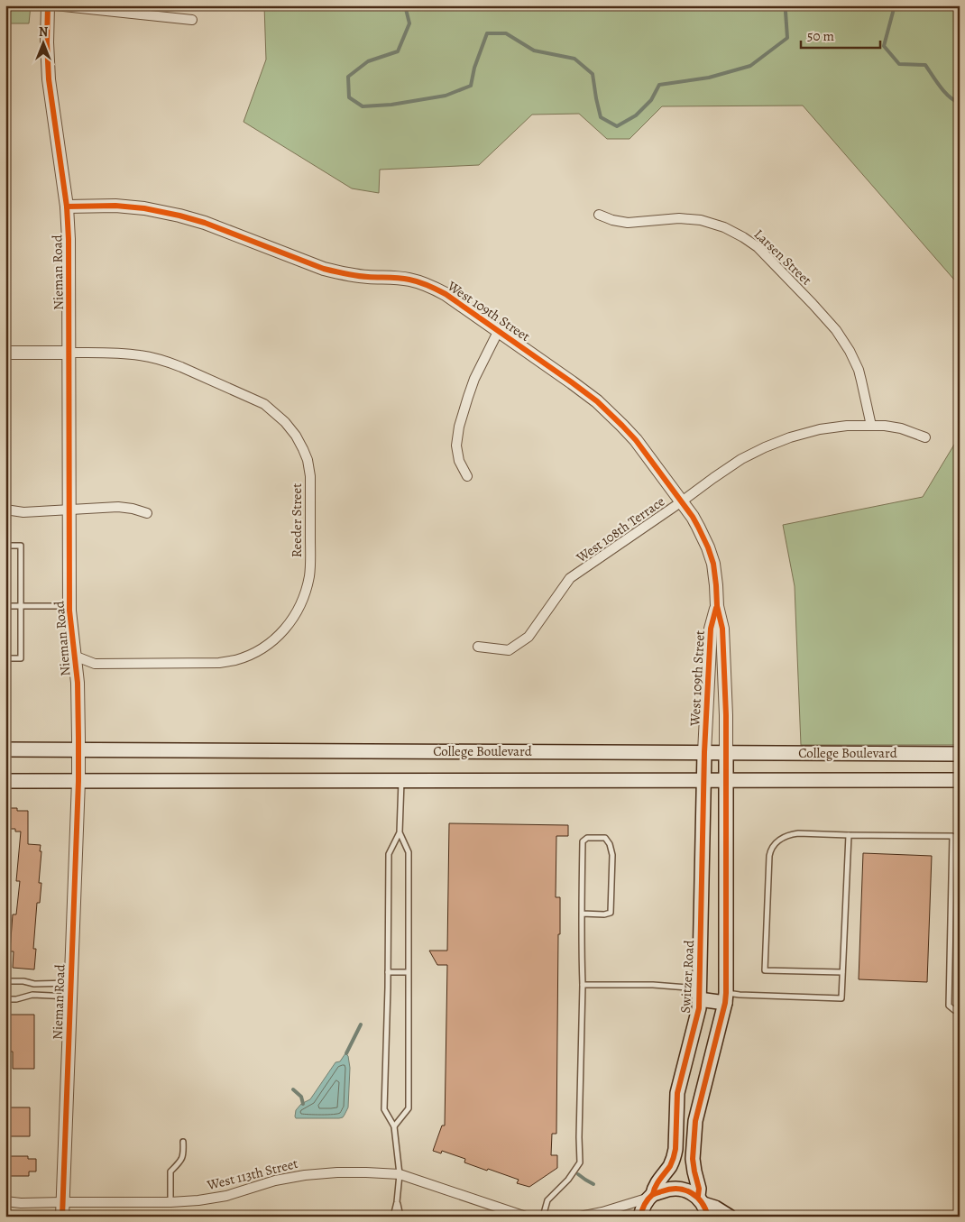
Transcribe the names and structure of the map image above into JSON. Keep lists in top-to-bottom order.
{
  "streets": {
    "main road": ["College Boulevard", "Switzer Road"],
    "street": [
      "Larsen Street",
      "Nieman Road",
      "West 109th Street",
      "Reeder Street",
      "West 108th Terrace",
      "West 113th Street"
    ]
  },
  "crossings": [
    ["Larsen Street", "West 108th Terrace"],
    ["Nieman Road", "West 109th Street"],
    ["Nieman Road", "Reeder Street"],
    ["Nieman Road", "College Boulevard"],
    ["Nieman Road", "West 113th Street"],
    ["West 109th Street", "West 108th Terrace"],
    ["West 109th Street", "College Boulevard"],
    ["West 109th Street", "Switzer Road"],
    ["College Boulevard", "Switzer Road"]
  ],
  "scale_bar": "50 m",
  "north": "top"
}
